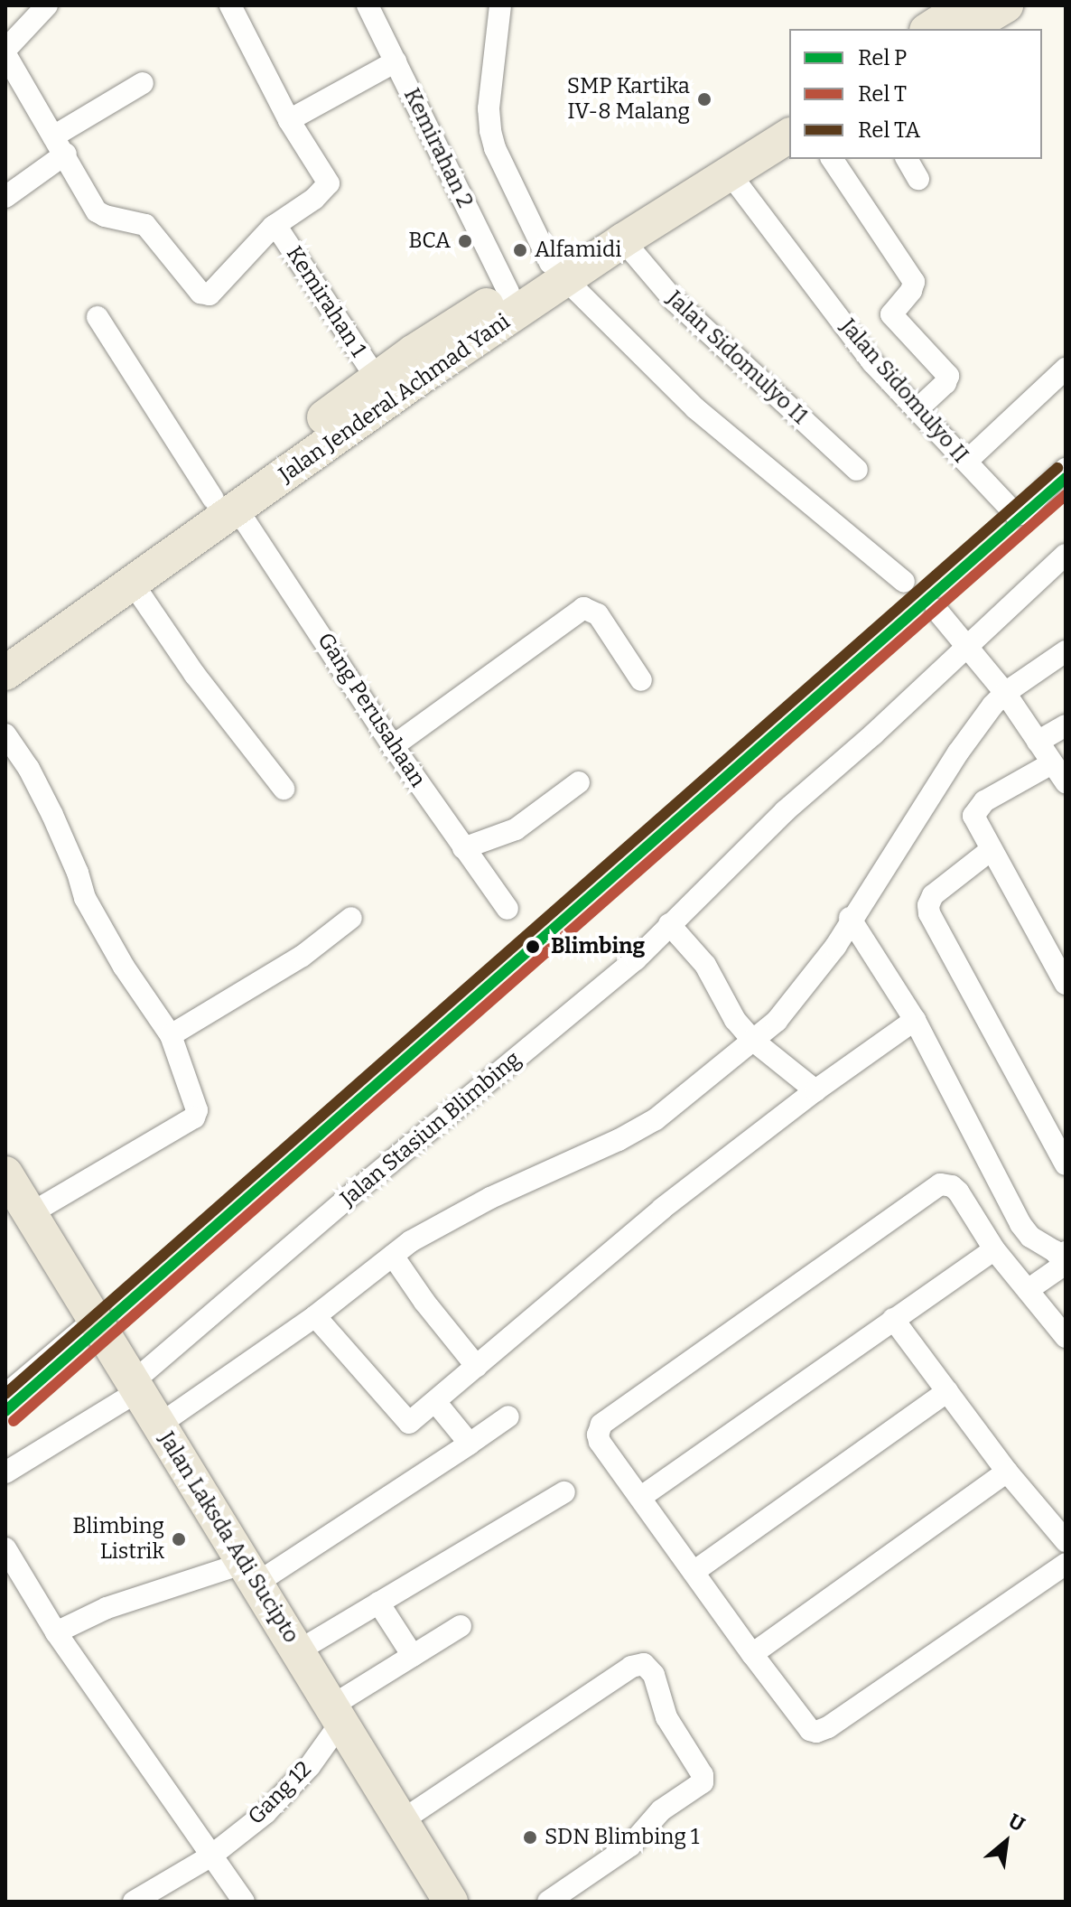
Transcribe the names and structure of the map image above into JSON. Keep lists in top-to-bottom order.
{
  "streets": {
    "main road": ["Jalan Jenderal Achmad Yani", "Jalan Laksda Adi Sucipto"],
    "street": [
      "Kemirahan 2",
      "Kemirahan 1",
      "Jalan Sidomulyo I1",
      "Jalan Sidomulyo II",
      "Gang Perusahaan",
      "Jalan Stasiun Blimbing",
      "Gang 12"
    ]
  },
  "crossings": [
    ["Kemirahan 2", "Jalan Jenderal Achmad Yani"],
    ["Kemirahan 1", "Jalan Jenderal Achmad Yani"],
    ["Jalan Sidomulyo I1", "Jalan Jenderal Achmad Yani"],
    ["Jalan Sidomulyo II", "Jalan Jenderal Achmad Yani"],
    ["Jalan Jenderal Achmad Yani", "Gang Perusahaan"],
    ["Jalan Stasiun Blimbing", "Jalan Laksda Adi Sucipto"],
    ["Jalan Laksda Adi Sucipto", "Gang 12"]
  ],
  "places": [
    "SMP Kartika IV-8 Malang",
    "BCA",
    "Alfamidi",
    "Blimbing",
    "Blimbing Listrik",
    "SDN Blimbing 1"
  ],
  "lines": ["rail line TA", "rail line P", "rail line T"],
  "legend": ["Rel P", "Rel T", "Rel TA"],
  "north": "top right"
}
